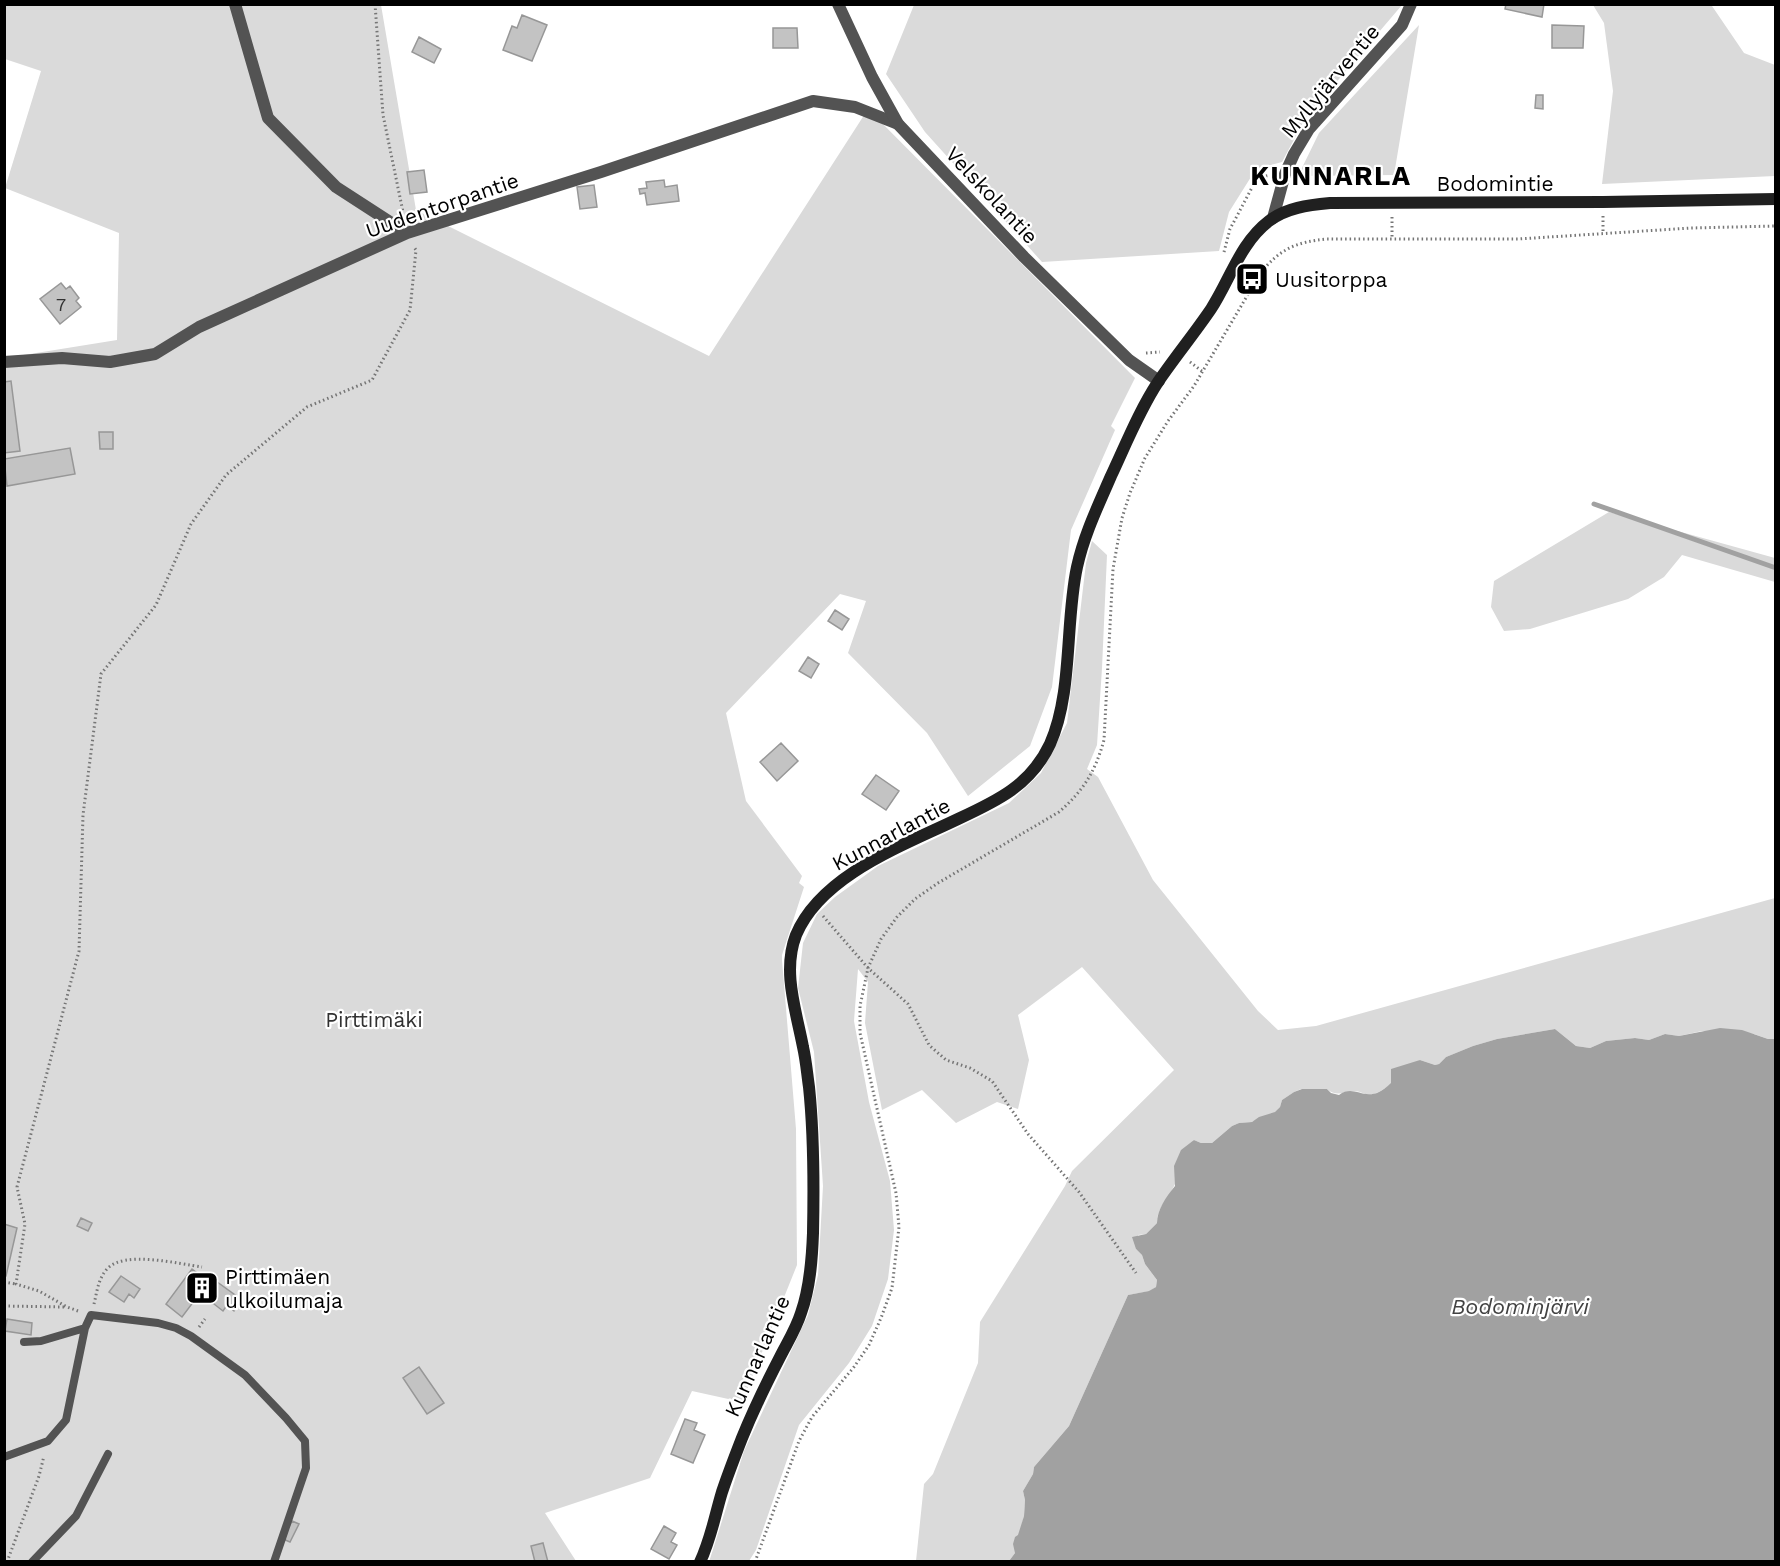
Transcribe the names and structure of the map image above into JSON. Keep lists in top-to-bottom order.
{
  "streets": {
    "main road": ["Bodomintie", "Kunnarlantie"],
    "street": ["Myllyjärventie", "Velskolantie", "Uudentorpantie"]
  },
  "crossings": [
    ["Myllyjärventie", "Bodomintie"],
    ["Bodomintie", "Velskolantie"],
    ["Bodomintie", "Kunnarlantie"],
    ["Velskolantie", "Uudentorpantie"],
    ["Velskolantie", "Kunnarlantie"]
  ],
  "districts": ["KUNNARLA"],
  "water": ["Bodominjärvi"],
  "parks": ["Pirttimäki"],
  "places": {
    "bus stop": ["Uusitorppa"],
    "building": ["Pirttimäen ulkoilumaja"]
  },
  "house_numbers": ["7"]
}
